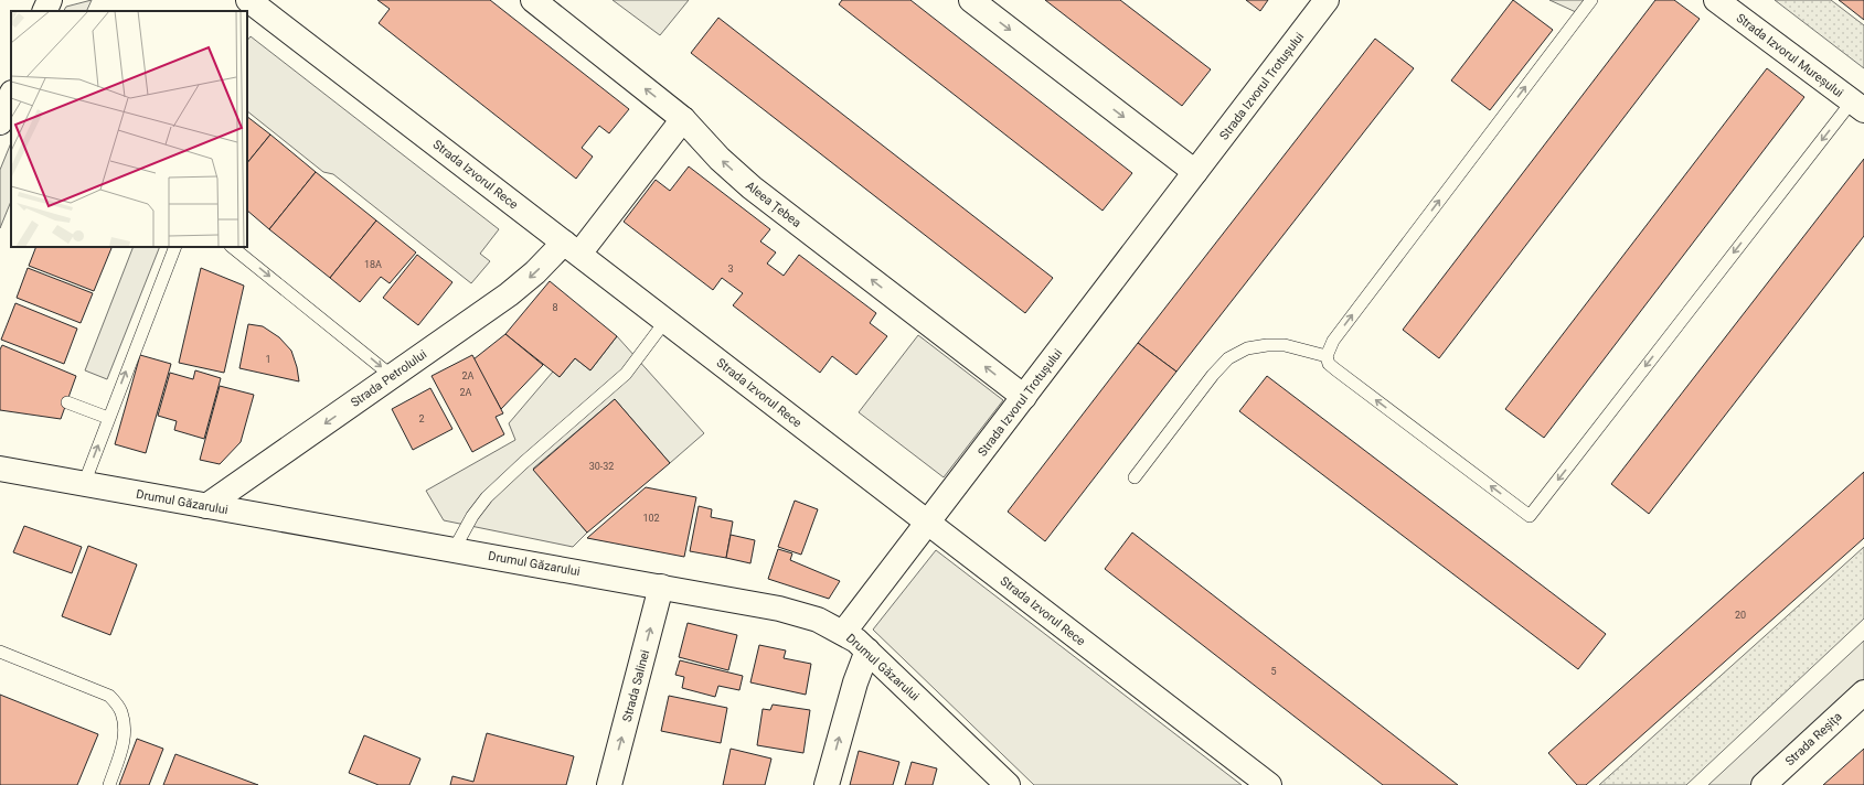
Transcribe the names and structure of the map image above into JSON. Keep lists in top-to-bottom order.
{
  "streets": {
    "street": [
      "Strada Izvorul Mureșului",
      "Strada Izvorul Trotușului",
      "Strada Izvorul Rece",
      "Aleea Țebea",
      "Strada Petrolului",
      "Drumul Găzarului",
      "Strada Salinei",
      "Strada Reșița"
    ]
  },
  "crossings": [
    ["Strada Izvorul Trotușului", "Strada Izvorul Rece"],
    ["Strada Izvorul Trotușului", "Aleea Țebea"],
    ["Strada Izvorul Trotușului", "Drumul Găzarului"],
    ["Strada Izvorul Rece", "Strada Petrolului"],
    ["Aleea Țebea", "Strada Petrolului"],
    ["Strada Petrolului", "Drumul Găzarului"],
    ["Drumul Găzarului", "Strada Salinei"]
  ],
  "one_way": ["Aleea Țebea", "Strada Petrolului"],
  "house_numbers": [
    "18A",
    "3",
    "8",
    "1",
    "2A",
    "2A",
    "2",
    "30-32",
    "102",
    "20",
    "5"
  ]
}
